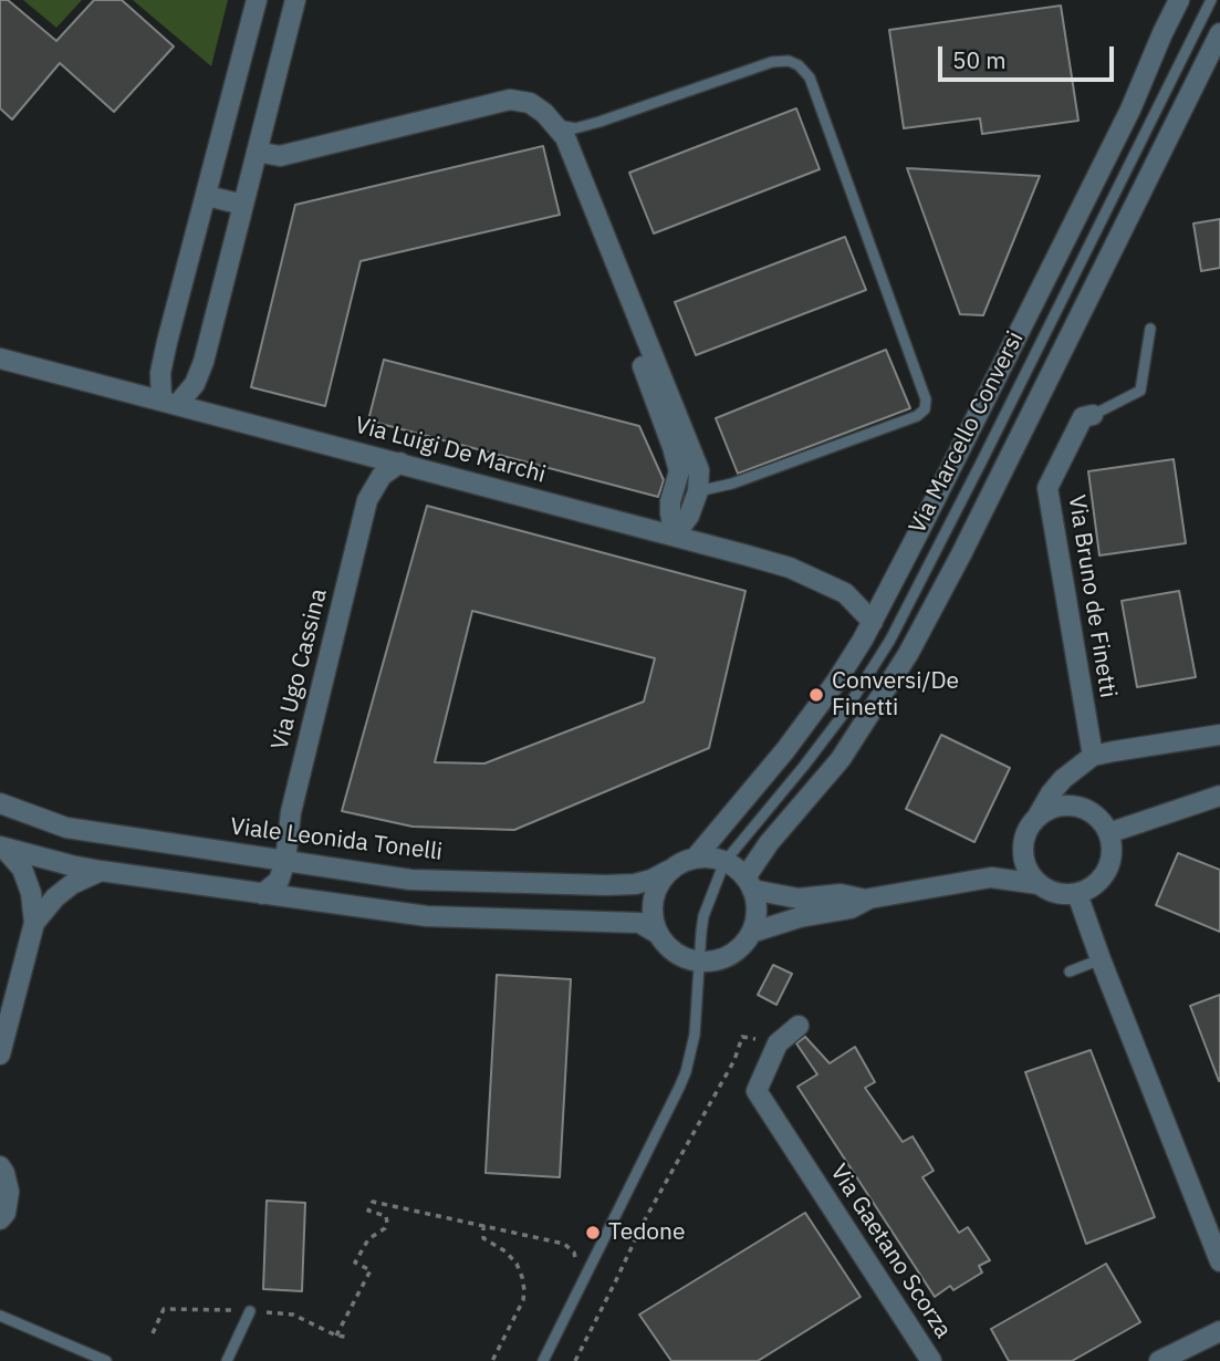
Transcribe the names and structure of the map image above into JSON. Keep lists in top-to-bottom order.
{
  "streets": {
    "street": [
      "Via Marcello Conversi",
      "Via Luigi De Marchi",
      "Via Bruno de Finetti",
      "Via Ugo Cassina",
      "Viale Leonida Tonelli",
      "Via Gaetano Scorza"
    ]
  },
  "crossings": [
    ["Via Marcello Conversi", "Via Luigi De Marchi"],
    ["Via Marcello Conversi", "Viale Leonida Tonelli"],
    ["Via Luigi De Marchi", "Via Ugo Cassina"],
    ["Via Ugo Cassina", "Viale Leonida Tonelli"]
  ],
  "places": ["Conversi/De Finetti", "Tedone"],
  "scale_bar": "50 m"
}
